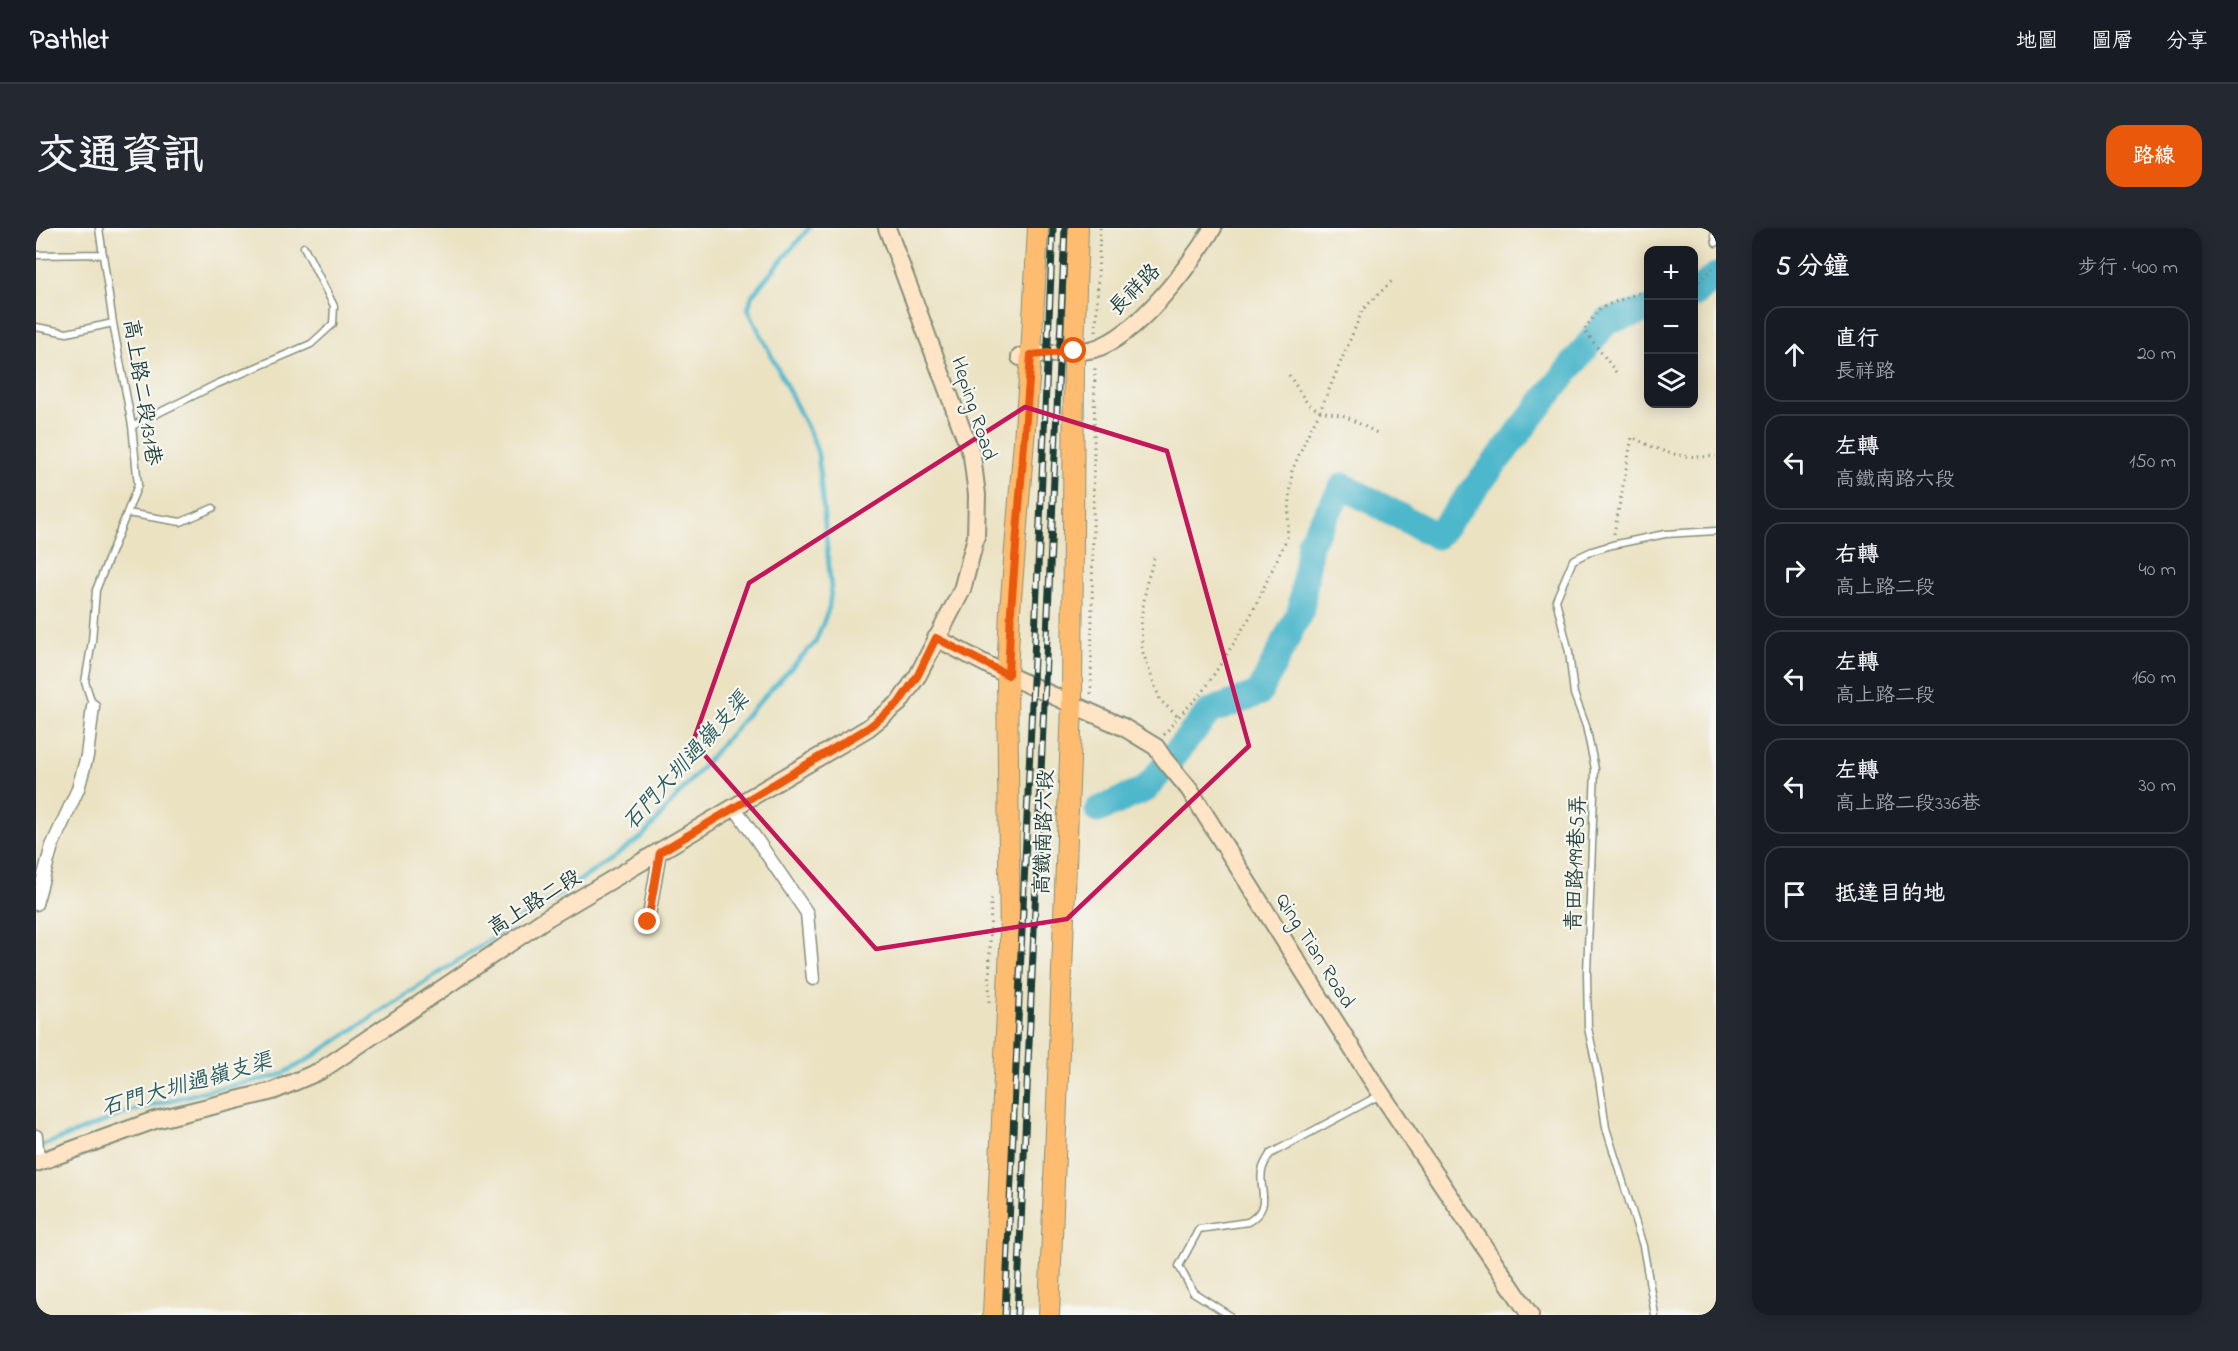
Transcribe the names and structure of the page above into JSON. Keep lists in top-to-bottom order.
{
  "streets": {
    "main road": ["高鐵南路六段"],
    "street": [
      "長祥路",
      "高上路二段131巷",
      "Heping Road",
      "高上路二段",
      "Qing Tian Road"
    ],
    "lane": ["青田路199巷5弄"]
  },
  "crossings": [
    ["長祥路", "高鐵南路六段"],
    ["Heping Road", "高上路二段"],
    ["高鐵南路六段", "Qing Tian Road"]
  ],
  "water": ["石門大圳過嶺支渠"],
  "page": {
    "header": "Pathlet",
    "nav": ["地圖", "圖層", "分享"],
    "title": "交通資訊",
    "buttons": "路線",
    "heading": ["5 分鐘", "步行 · 400 m"],
    "map_buttons": ["+", "−"],
    "list": [
      ["直行", "長祥路", "20 m"],
      ["左轉", "高鐵南路六段", "150 m"],
      ["右轉", "高上路二段", "40 m"],
      ["左轉", "高上路二段", "160 m"],
      ["左轉", "高上路二段336巷", "30 m"],
      "抵達目的地"
    ]
  }
}
